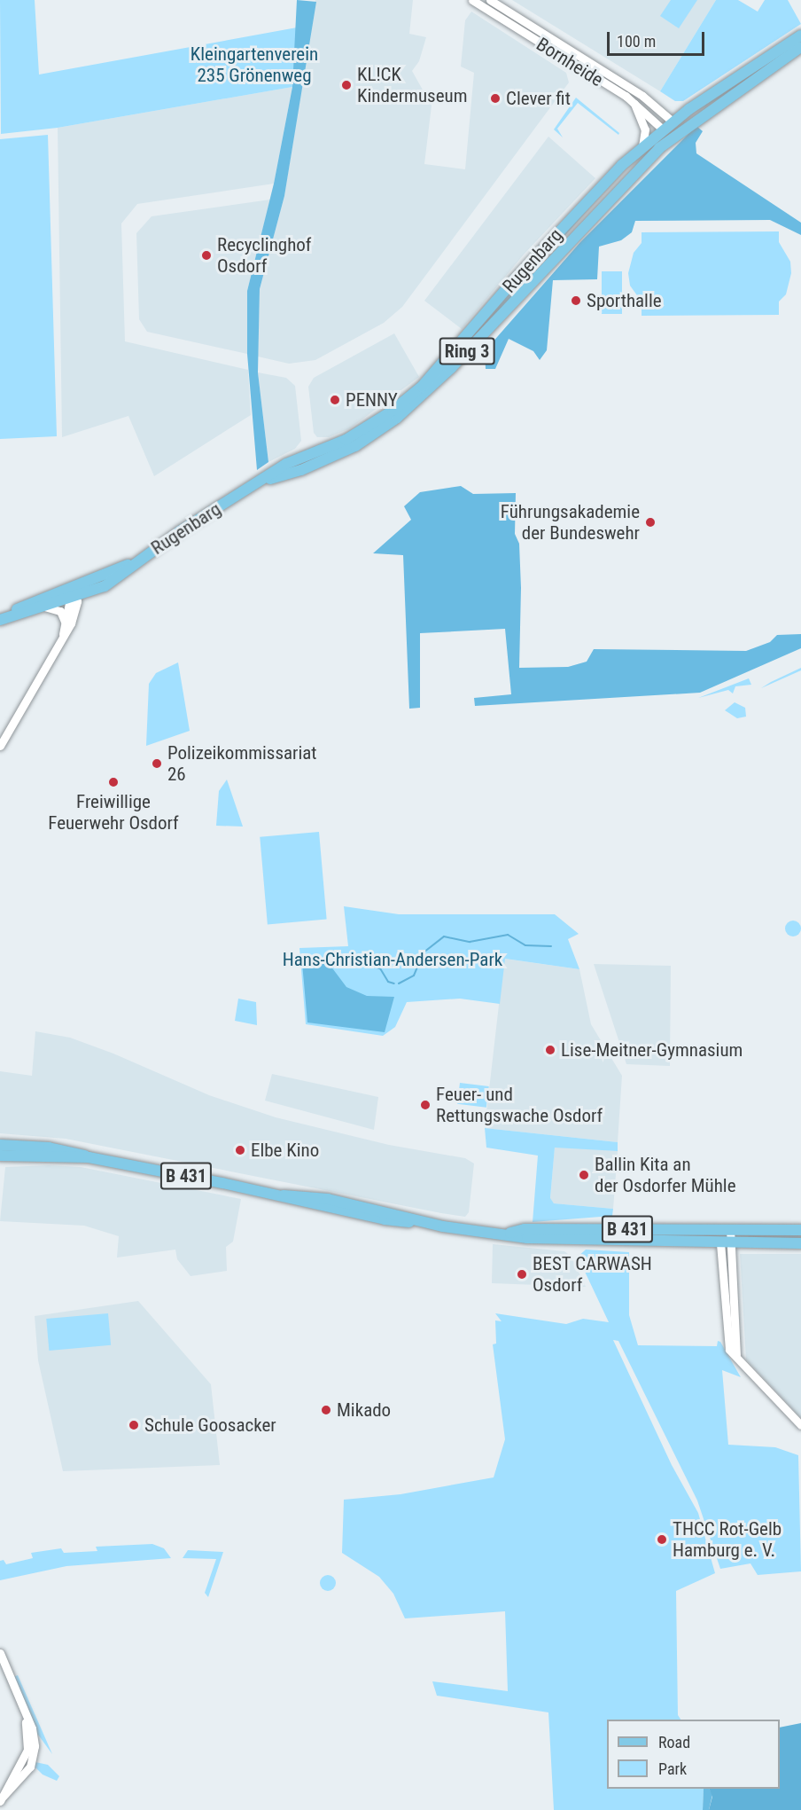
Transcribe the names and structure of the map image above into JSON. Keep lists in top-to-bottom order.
{
  "streets": {
    "main road": ["Rugenbarg", "Ring 3", "B 431"],
    "street": ["Bornheide"]
  },
  "crossings": [
    ["Bornheide", "Rugenbarg"],
    ["Rugenbarg", "Ring 3"]
  ],
  "parks": ["Kleingartenverein 235 Grönenweg", "Hans-Christian-Andersen-Park"],
  "places": [
    "KL!CK Kindermuseum",
    "Clever fit",
    "Recyclinghof Osdorf",
    "Sporthalle",
    "PENNY",
    "Führungsakademie der Bundeswehr",
    "Polizeikommissariat 26",
    "Freiwillige Feuerwehr Osdorf",
    "Lise-Meitner-Gymnasium",
    "Feuer- und Rettungswache Osdorf",
    "Elbe Kino",
    "Ballin Kita an der Osdorfer Mühle",
    "BEST CARWASH Osdorf",
    "Mikado",
    "Schule Goosacker",
    "THCC Rot-Gelb Hamburg e. V."
  ],
  "legend": ["Road", "Park"],
  "scale_bar": "100 m"
}
